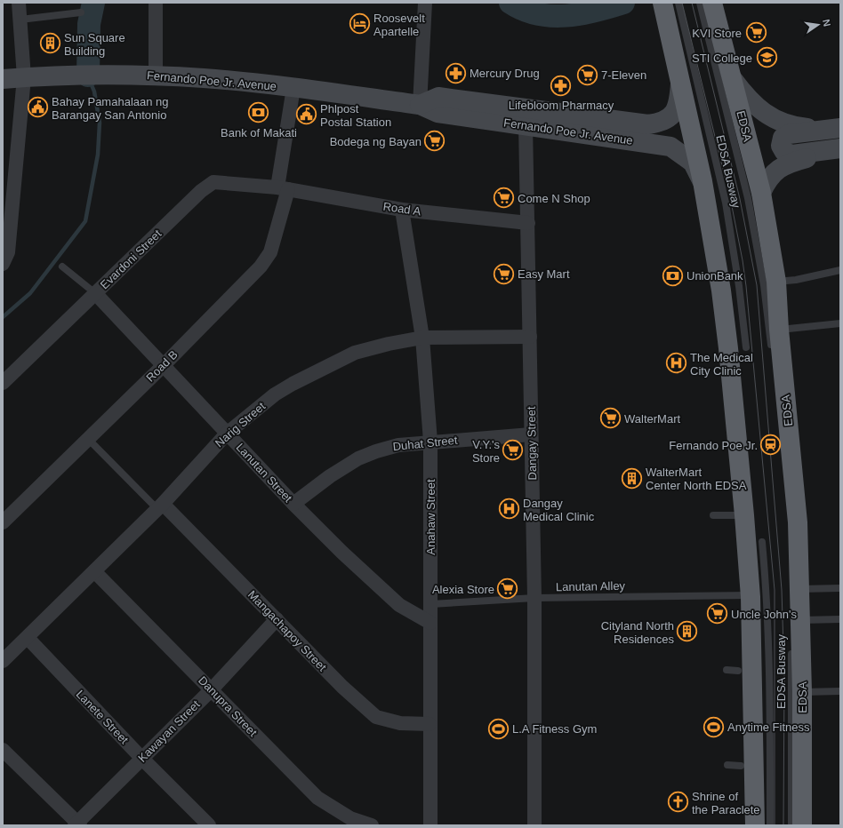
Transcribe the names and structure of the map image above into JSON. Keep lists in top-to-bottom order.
{
  "streets": {
    "highway": ["EDSA"],
    "main road": ["Fernando Poe Jr. Avenue"],
    "street": [
      "Road A",
      "Evardoni Street",
      "Road B",
      "Narig Street",
      "Duhat Street",
      "Dangay Street",
      "Lanutan Street",
      "Anahaw Street",
      "Mangachapoy Street",
      "Danupra Street",
      "Lanete Street",
      "Kawayan Street"
    ],
    "lane": ["EDSA Busway", "Lanutan Alley"]
  },
  "crossings": [
    ["Fernando Poe Jr. Avenue", "Road B"],
    ["Fernando Poe Jr. Avenue", "Dangay Street"],
    ["EDSA", "EDSA Busway"],
    ["Road A", "Evardoni Street"],
    ["Road A", "Road B"],
    ["Road A", "Dangay Street"],
    ["Road A", "Anahaw Street"],
    ["Evardoni Street", "Road B"],
    ["Evardoni Street", "Lanutan Street"],
    ["Road B", "Lanutan Street"],
    ["Road B", "Mangachapoy Street"],
    ["Narig Street", "Dangay Street"],
    ["Narig Street", "Lanutan Street"],
    ["Narig Street", "Anahaw Street"],
    ["Narig Street", "Mangachapoy Street"],
    ["Narig Street", "Danupra Street"],
    ["Narig Street", "Lanete Street"],
    ["Duhat Street", "Dangay Street"],
    ["Duhat Street", "Lanutan Street"],
    ["Duhat Street", "Anahaw Street"],
    ["Dangay Street", "Lanutan Alley"],
    ["Lanutan Street", "Anahaw Street"],
    ["Anahaw Street", "Lanutan Alley"],
    ["Anahaw Street", "Mangachapoy Street"],
    ["Mangachapoy Street", "Kawayan Street"],
    ["Danupra Street", "Kawayan Street"],
    ["Lanete Street", "Kawayan Street"]
  ],
  "places": {
    "hotel": ["Roosevelt Apartelle"],
    "supermarket": [
      "KVI Store",
      "7-Eleven",
      "Bodega ng Bayan",
      "Come N Shop",
      "Easy Mart",
      "WalterMart",
      "V.Y.'s Store",
      "Alexia Store",
      "Uncle John's"
    ],
    "building": ["Sun Square Building", "WalterMart Center North EDSA", "Cityland North Residences"],
    "school or university": ["STI College"],
    "pharmacy": ["Mercury Drug", "Lifebloom Pharmacy"],
    "public building": ["Bahay Pamahalaan ng Barangay San Antonio", "Phlpost Postal Station"],
    "bank": ["Bank of Makati", "UnionBank"],
    "hospital": ["The Medical City Clinic", "Dangay Medical Clinic"],
    "station": ["Fernando Poe Jr."],
    "sports": ["Anytime Fitness", "L.A Fitness Gym"],
    "church": ["Shrine of the Paraclete"]
  },
  "north": "right"
}
